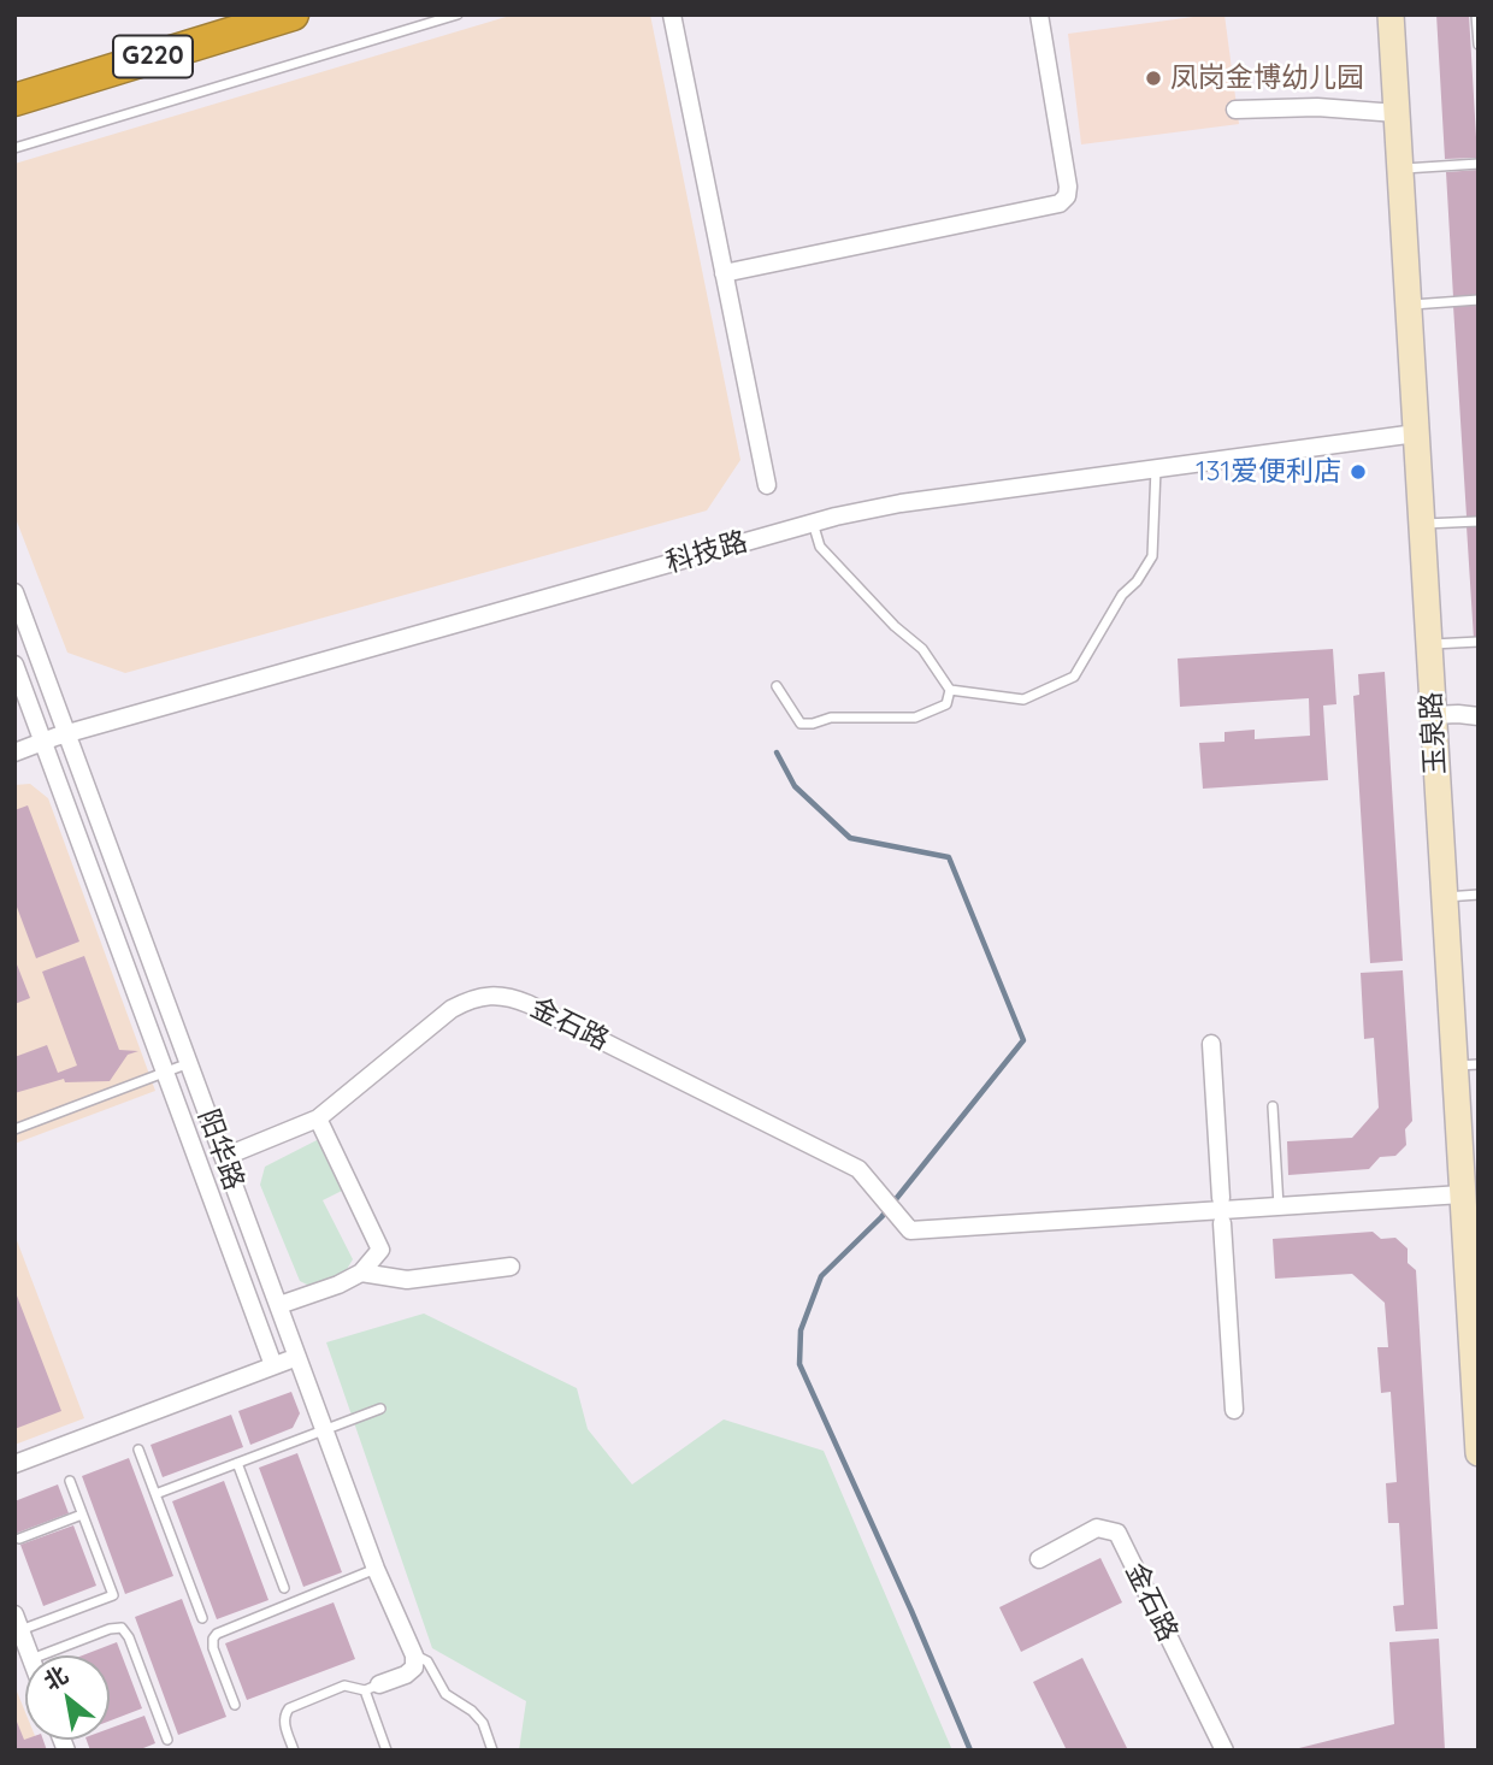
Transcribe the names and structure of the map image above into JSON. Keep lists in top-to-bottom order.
{
  "streets": {
    "highway": ["G220"],
    "street": [
      "科技路",
      "玉泉路",
      "金石路",
      "阳华路"
    ]
  },
  "crossings": [
    ["科技路", "玉泉路"],
    ["科技路", "阳华路"],
    ["金石路", "阳华路"]
  ],
  "places": ["凤岗金博幼儿园", "131爱便利店"],
  "north": "top left"
}
